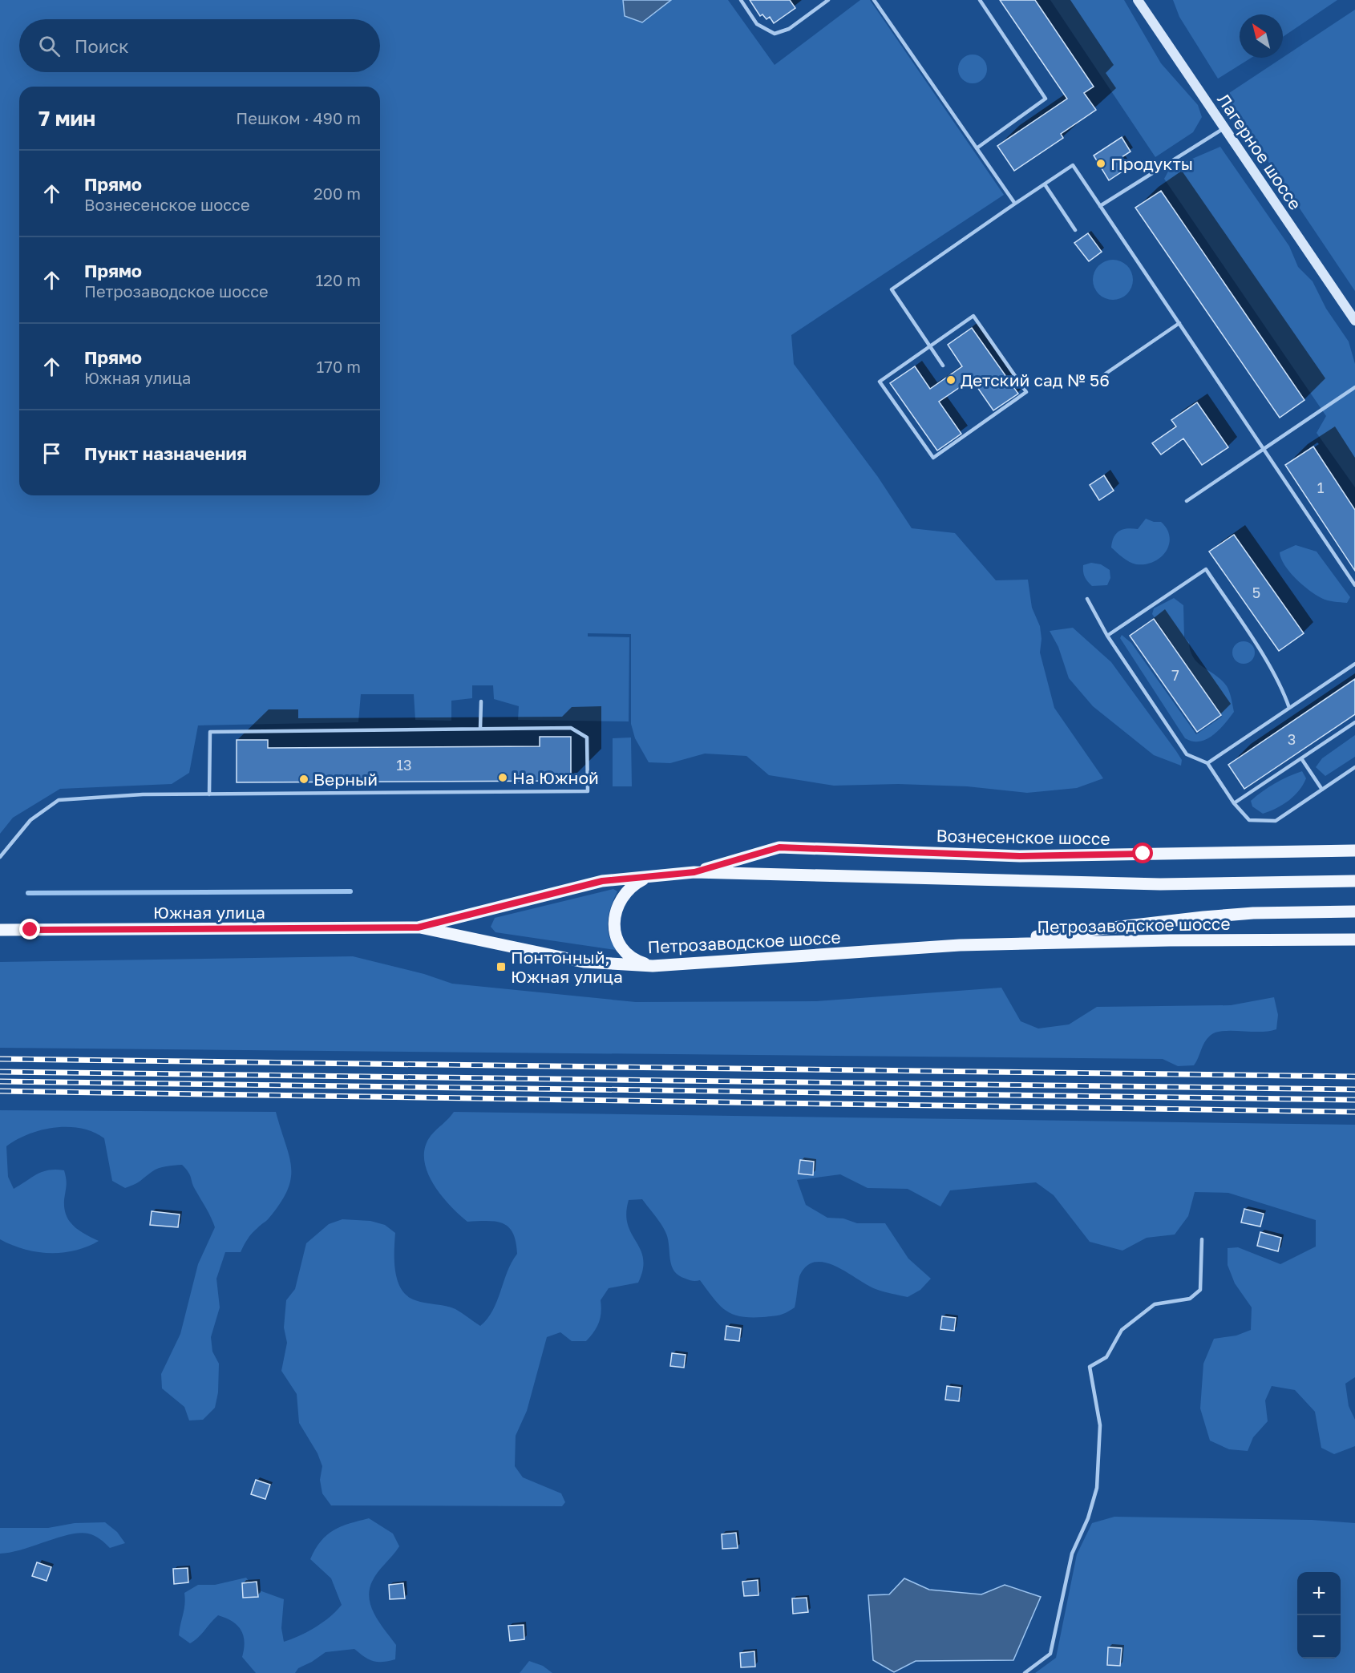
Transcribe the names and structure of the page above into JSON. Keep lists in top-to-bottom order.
{
  "streets": {
    "main road": ["Вознесенское шоссе", "Южная улица", "Петрозаводское шоссе"],
    "street": ["Лагерное шоссе"]
  },
  "crossings": [
    ["Южная улица", "Петрозаводское шоссе"]
  ],
  "places": {
    "other": [
      "Продукты",
      "Детский сад № 56",
      "На Южной",
      "Верный"
    ],
    "transit": ["Понтонный, Южная улица"]
  },
  "house_numbers": [
    "1",
    "5",
    "7",
    "3",
    "13"
  ],
  "north": "top left",
  "page": {
    "search": "Поиск",
    "heading": ["7 мин", "Пешком · 490 m"],
    "list": [
      ["Прямо", "Вознесенское шоссе", "200 m"],
      ["Прямо", "Петрозаводское шоссе", "120 m"],
      ["Прямо", "Южная улица", "170 m"],
      "Пункт назначения"
    ],
    "map_buttons": ["+", "−"]
  }
}
